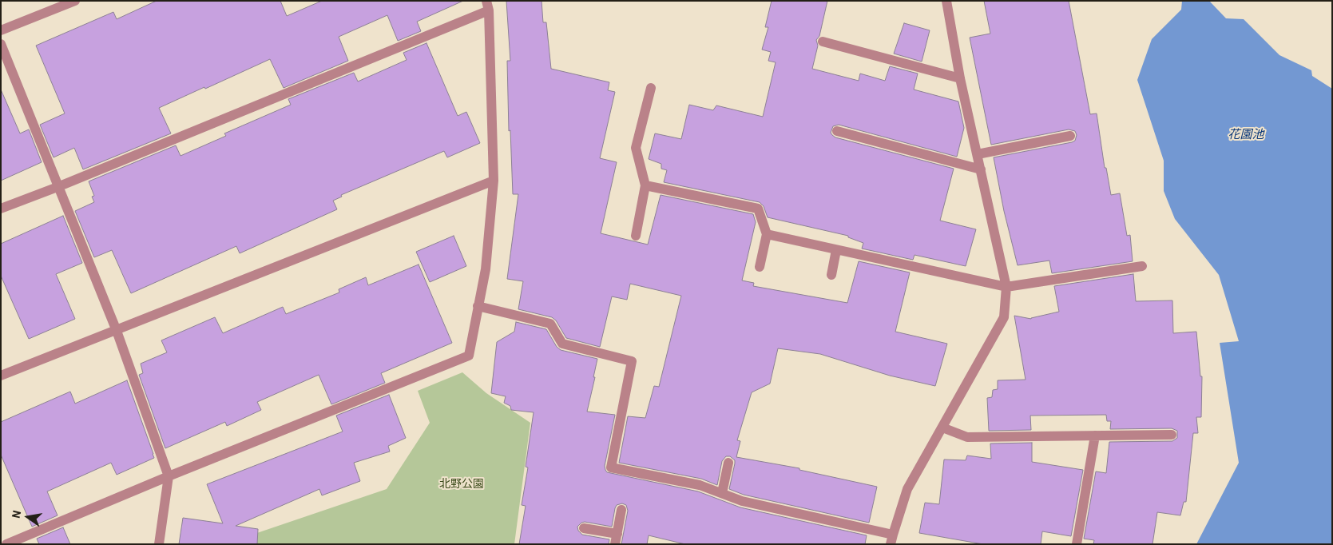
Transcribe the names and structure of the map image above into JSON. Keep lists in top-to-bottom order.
{
  "water": ["花園池"],
  "parks": ["北野公園"],
  "north": "left"
}
